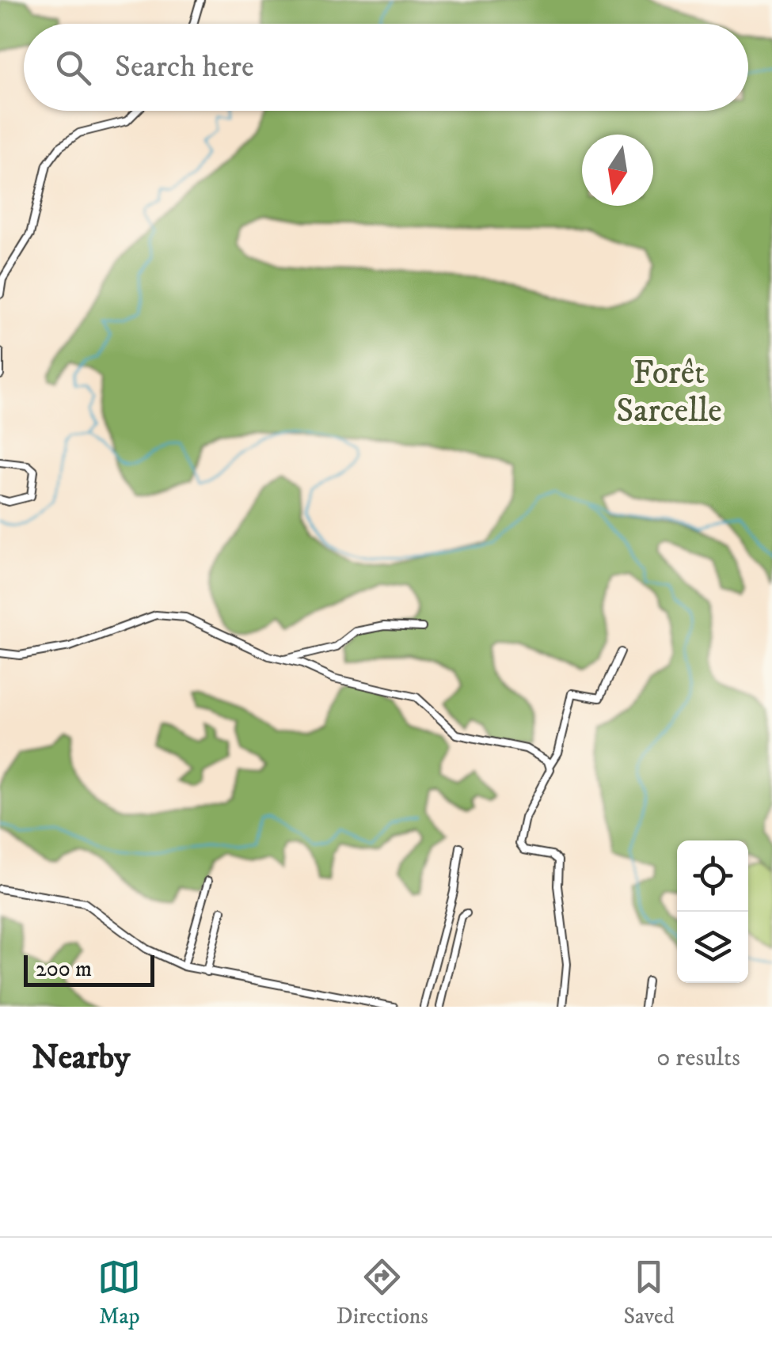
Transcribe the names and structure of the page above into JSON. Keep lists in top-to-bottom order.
{
  "parks": ["Forêt Sarcelle"],
  "scale_bar": "200 m",
  "north": "bottom",
  "page": {
    "search": "Search here",
    "scale": "200 m",
    "heading": ["Nearby", "0 results"],
    "nav": ["Map", "Directions", "Saved"]
  }
}
